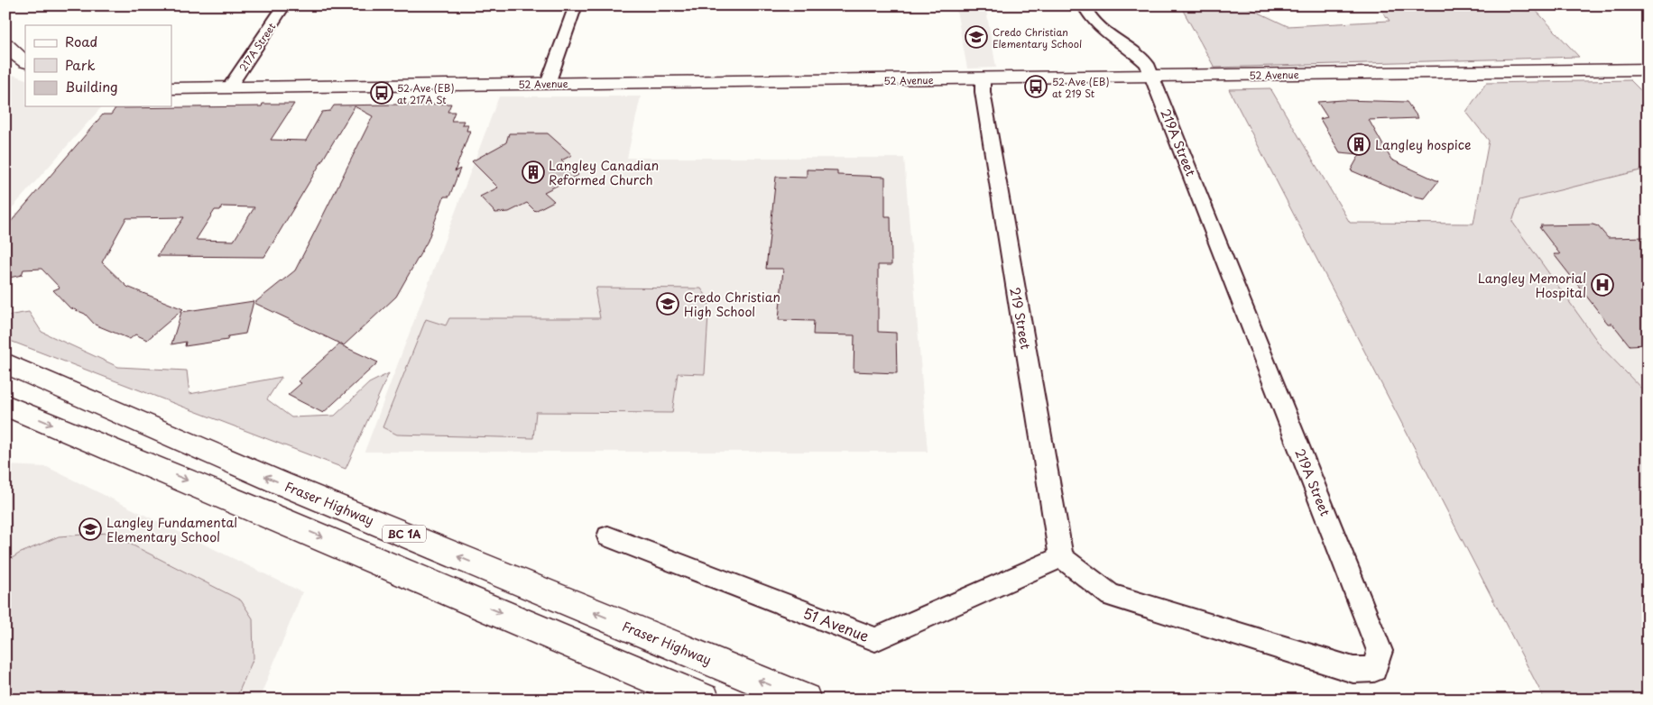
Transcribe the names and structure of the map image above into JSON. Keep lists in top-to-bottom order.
{
  "streets": {
    "street": [
      "217A Street",
      "52 Avenue",
      "219A Street",
      "219 Street",
      "Fraser Highway",
      "BC 1A",
      "51 Avenue"
    ]
  },
  "crossings": [
    ["217A Street", "52 Avenue"],
    ["52 Avenue", "219A Street"],
    ["52 Avenue", "219 Street"],
    ["219A Street", "219 Street"],
    ["219A Street", "51 Avenue"],
    ["219 Street", "51 Avenue"]
  ],
  "places": {
    "school or university": ["Credo Christian Elementary School", "Credo Christian High School", "Langley Fundamental Elementary School"],
    "bus stop": ["52 Ave (EB) at 219 St", "52 Ave (EB) at 217A St"],
    "building": ["Langley hospice", "Langley Canadian Reformed Church"],
    "hospital": ["Langley Memorial Hospital"]
  },
  "legend": ["Road", "Park", "Building"]
}
